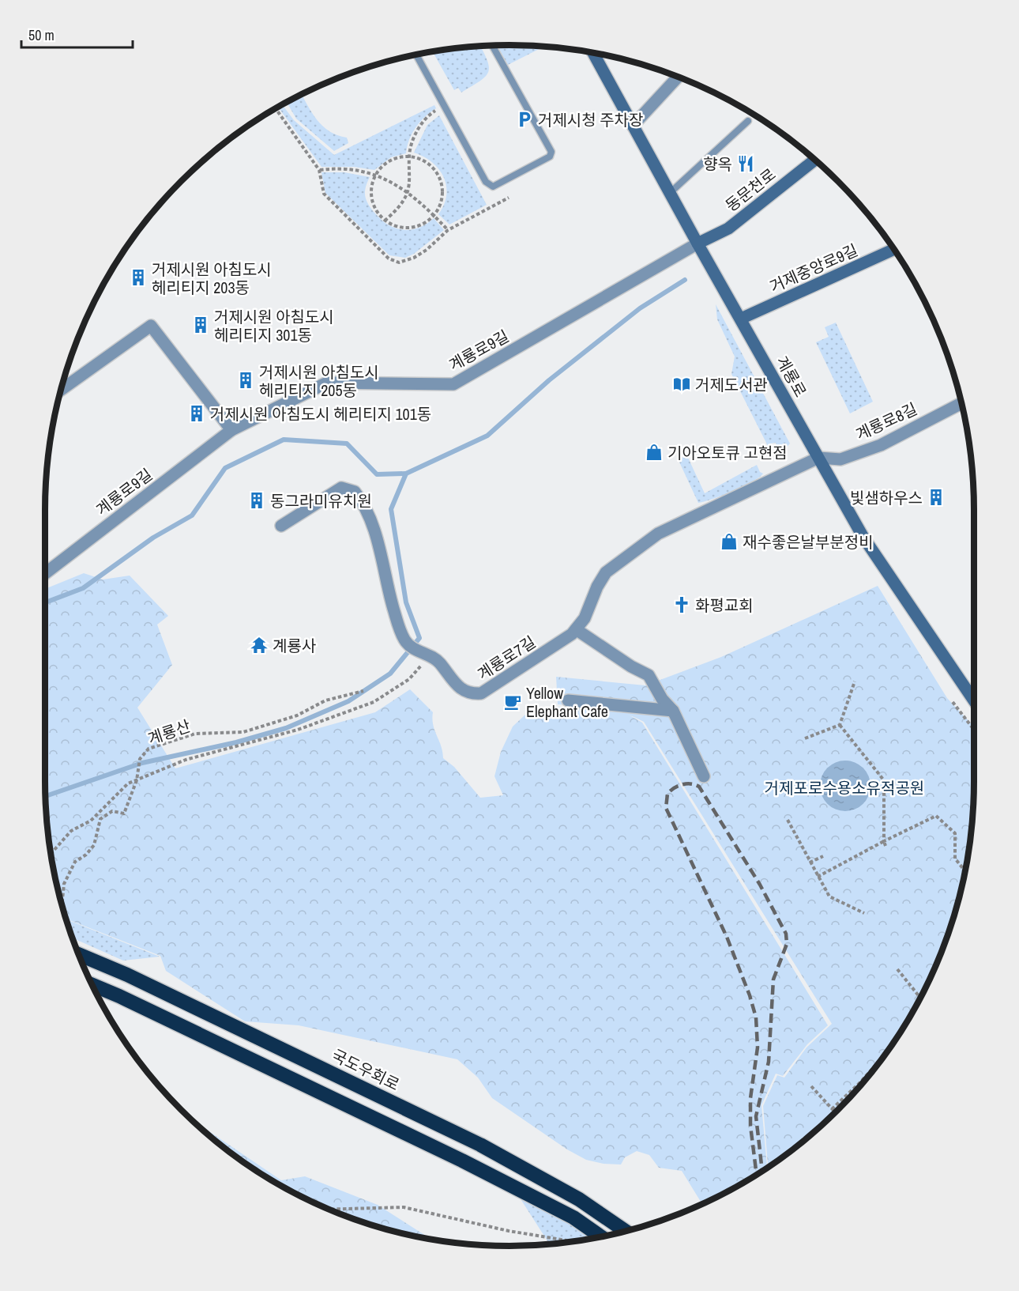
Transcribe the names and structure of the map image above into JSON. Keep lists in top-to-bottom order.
{
  "streets": {
    "highway": ["국도우회로"],
    "street": [
      "동문천로",
      "거제중앙로9길",
      "계룡로9길",
      "계룡로",
      "계룡로8길",
      "계룡로7길"
    ],
    "path": ["계룡산"]
  },
  "crossings": [
    ["동문천로", "계룡로9길"],
    ["동문천로", "계룡로"],
    ["거제중앙로9길", "계룡로"],
    ["계룡로9길", "계룡로"],
    ["계룡로", "계룡로8길"],
    ["계룡로", "계룡로7길"],
    ["계룡로8길", "계룡로7길"]
  ],
  "parks": ["거제포로수용소유적공원"],
  "places": {
    "parking": ["거제시청 주차장"],
    "restaurant": ["향옥"],
    "building": [
      "거제시원 아침도시 헤리티지 203동",
      "거제시원 아침도시 헤리티지 301동",
      "거제시원 아침도시 헤리티지 205동",
      "거제시원 아침도시 헤리티지 101동",
      "빛샘하우스",
      "동그라미유치원"
    ],
    "library": ["거제도서관"],
    "shop": ["기아오토큐 고현점", "재수좋은날부분정비"],
    "church": ["화평교회"],
    "temple": ["계룡사"],
    "cafe": ["Yellow Elephant Cafe"]
  },
  "scale_bar": "50 m"
}
